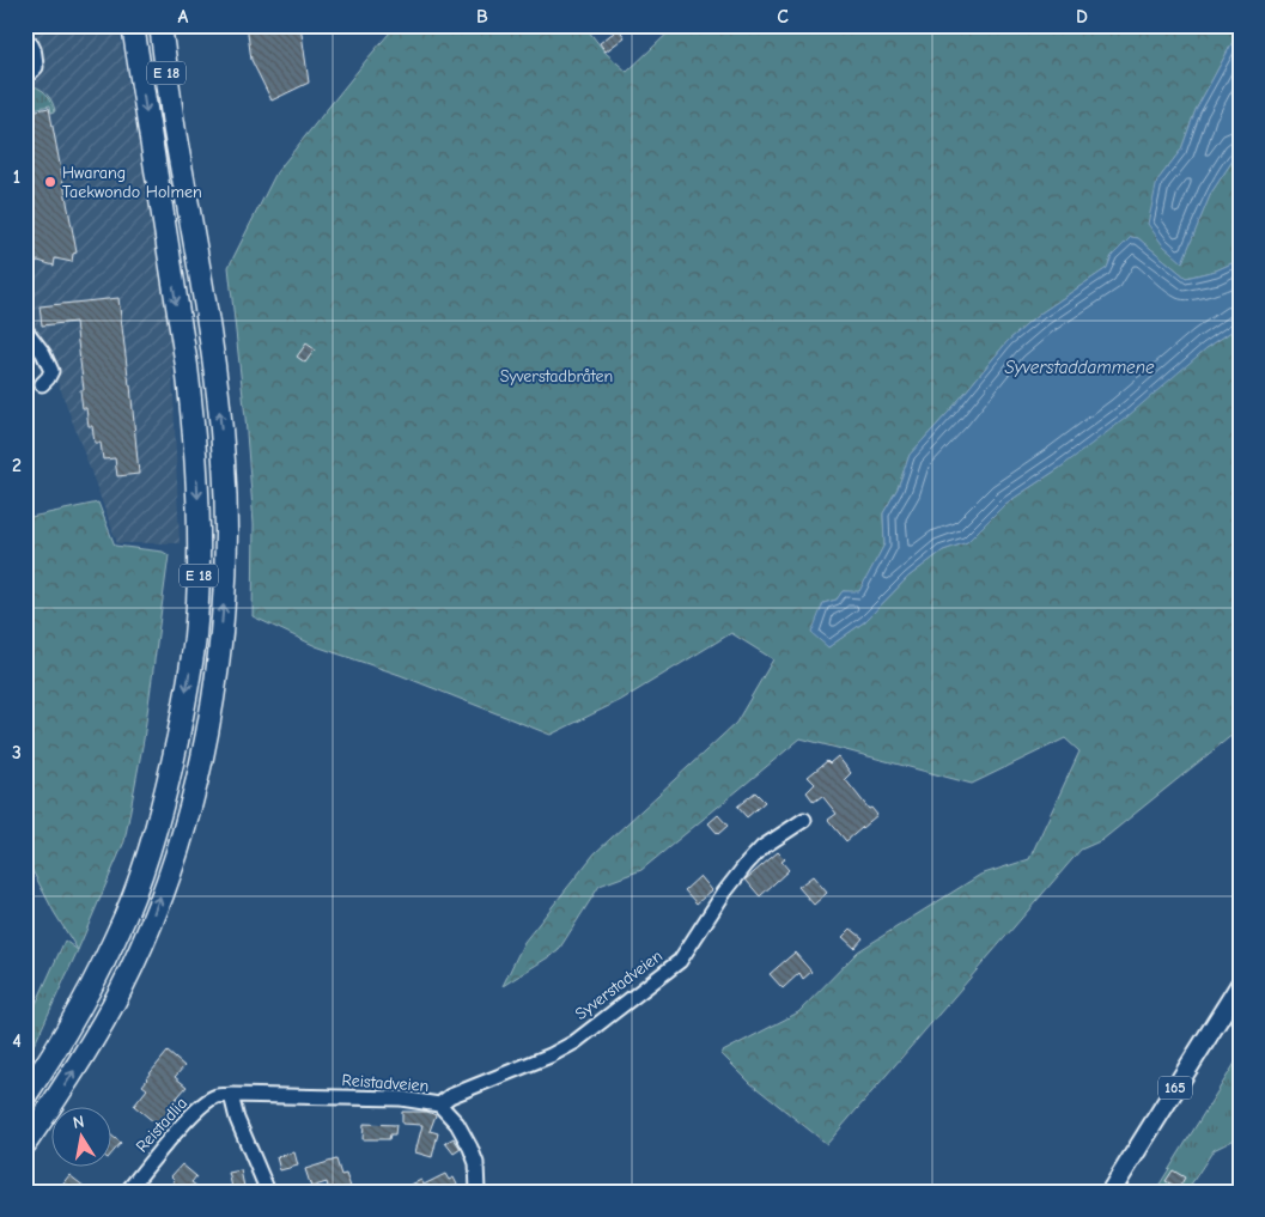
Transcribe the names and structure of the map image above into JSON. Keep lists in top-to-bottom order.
{
  "streets": {
    "highway": ["E 18"],
    "main road": ["165"],
    "street": ["Syverstadveien", "Reistadveien", "Reistadlia"]
  },
  "crossings": [
    ["Syverstadveien", "Reistadveien"],
    ["Reistadveien", "Reistadlia"]
  ],
  "water": ["Syverstaddammene"],
  "parks": ["Syverstadbråten"],
  "places": ["Hwarang Taekwondo Holmen"],
  "north": "top",
  "grid": {
    "columns": [
      "A",
      "B",
      "C",
      "D"
    ],
    "rows": [
      "1",
      "2",
      "3",
      "4"
    ]
  }
}
